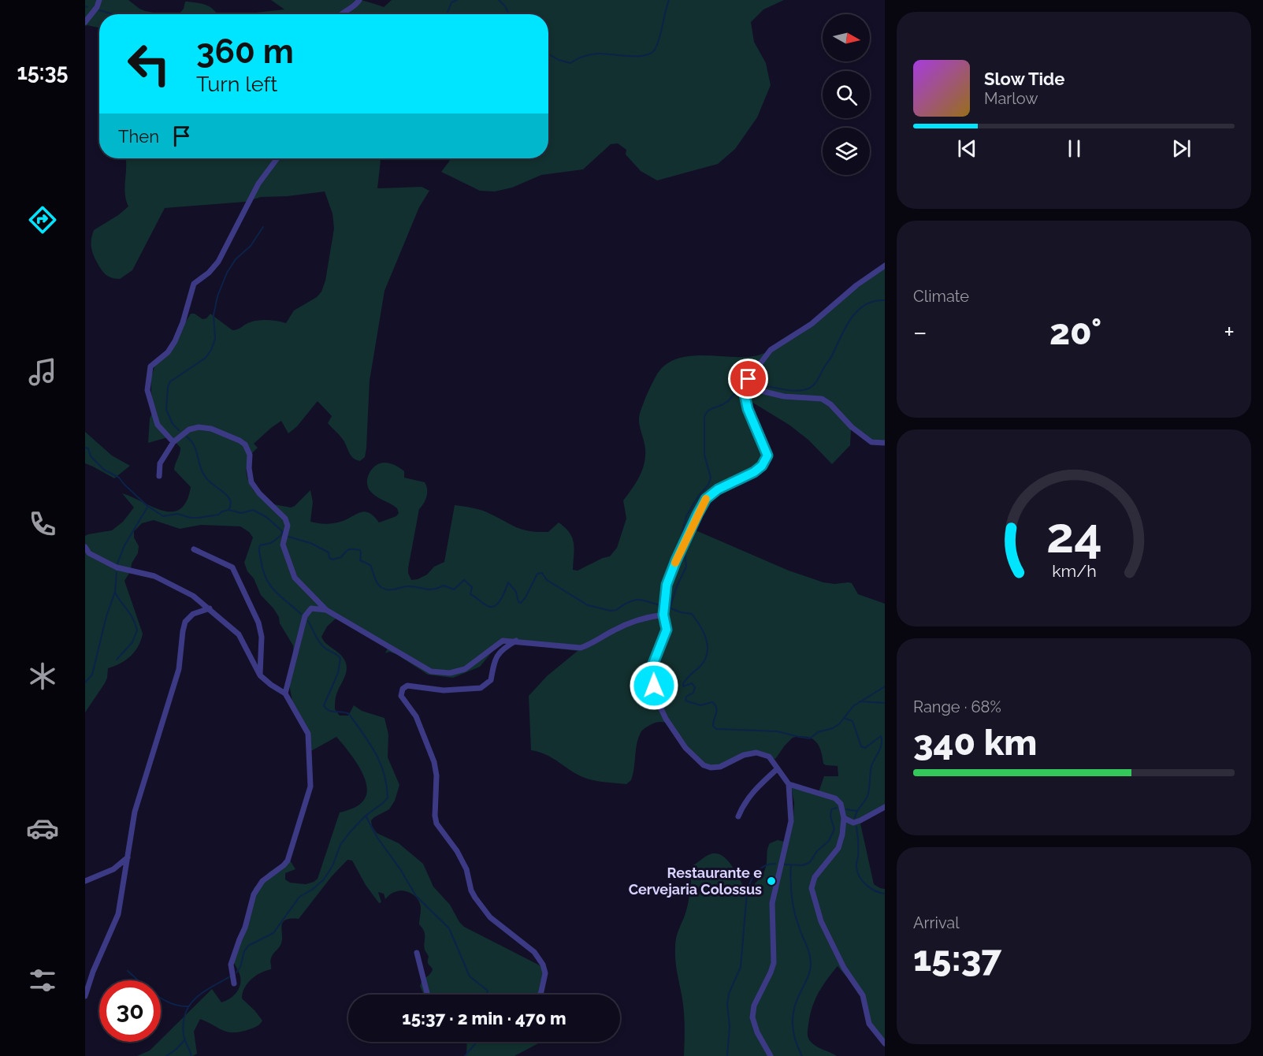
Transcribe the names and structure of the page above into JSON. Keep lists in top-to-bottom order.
{
  "places": ["Restaurante e Cervejaria Colossus"],
  "north": "right",
  "page": {
    "tabs": "15:35",
    "turn": ["360 m", "Turn left"],
    "song": ["Slow Tide", "Marlow"],
    "then": "Then",
    "tile": [
      "Climate",
      ["Range · 68%", "340 km"],
      ["Arrival", "15:37"]
    ],
    "heat": ["−", "20°", "+"],
    "limit": "30",
    "trip": "15:37 · 2 min · 470 m",
    "gauge": ["24", "km/h"]
  }
}
